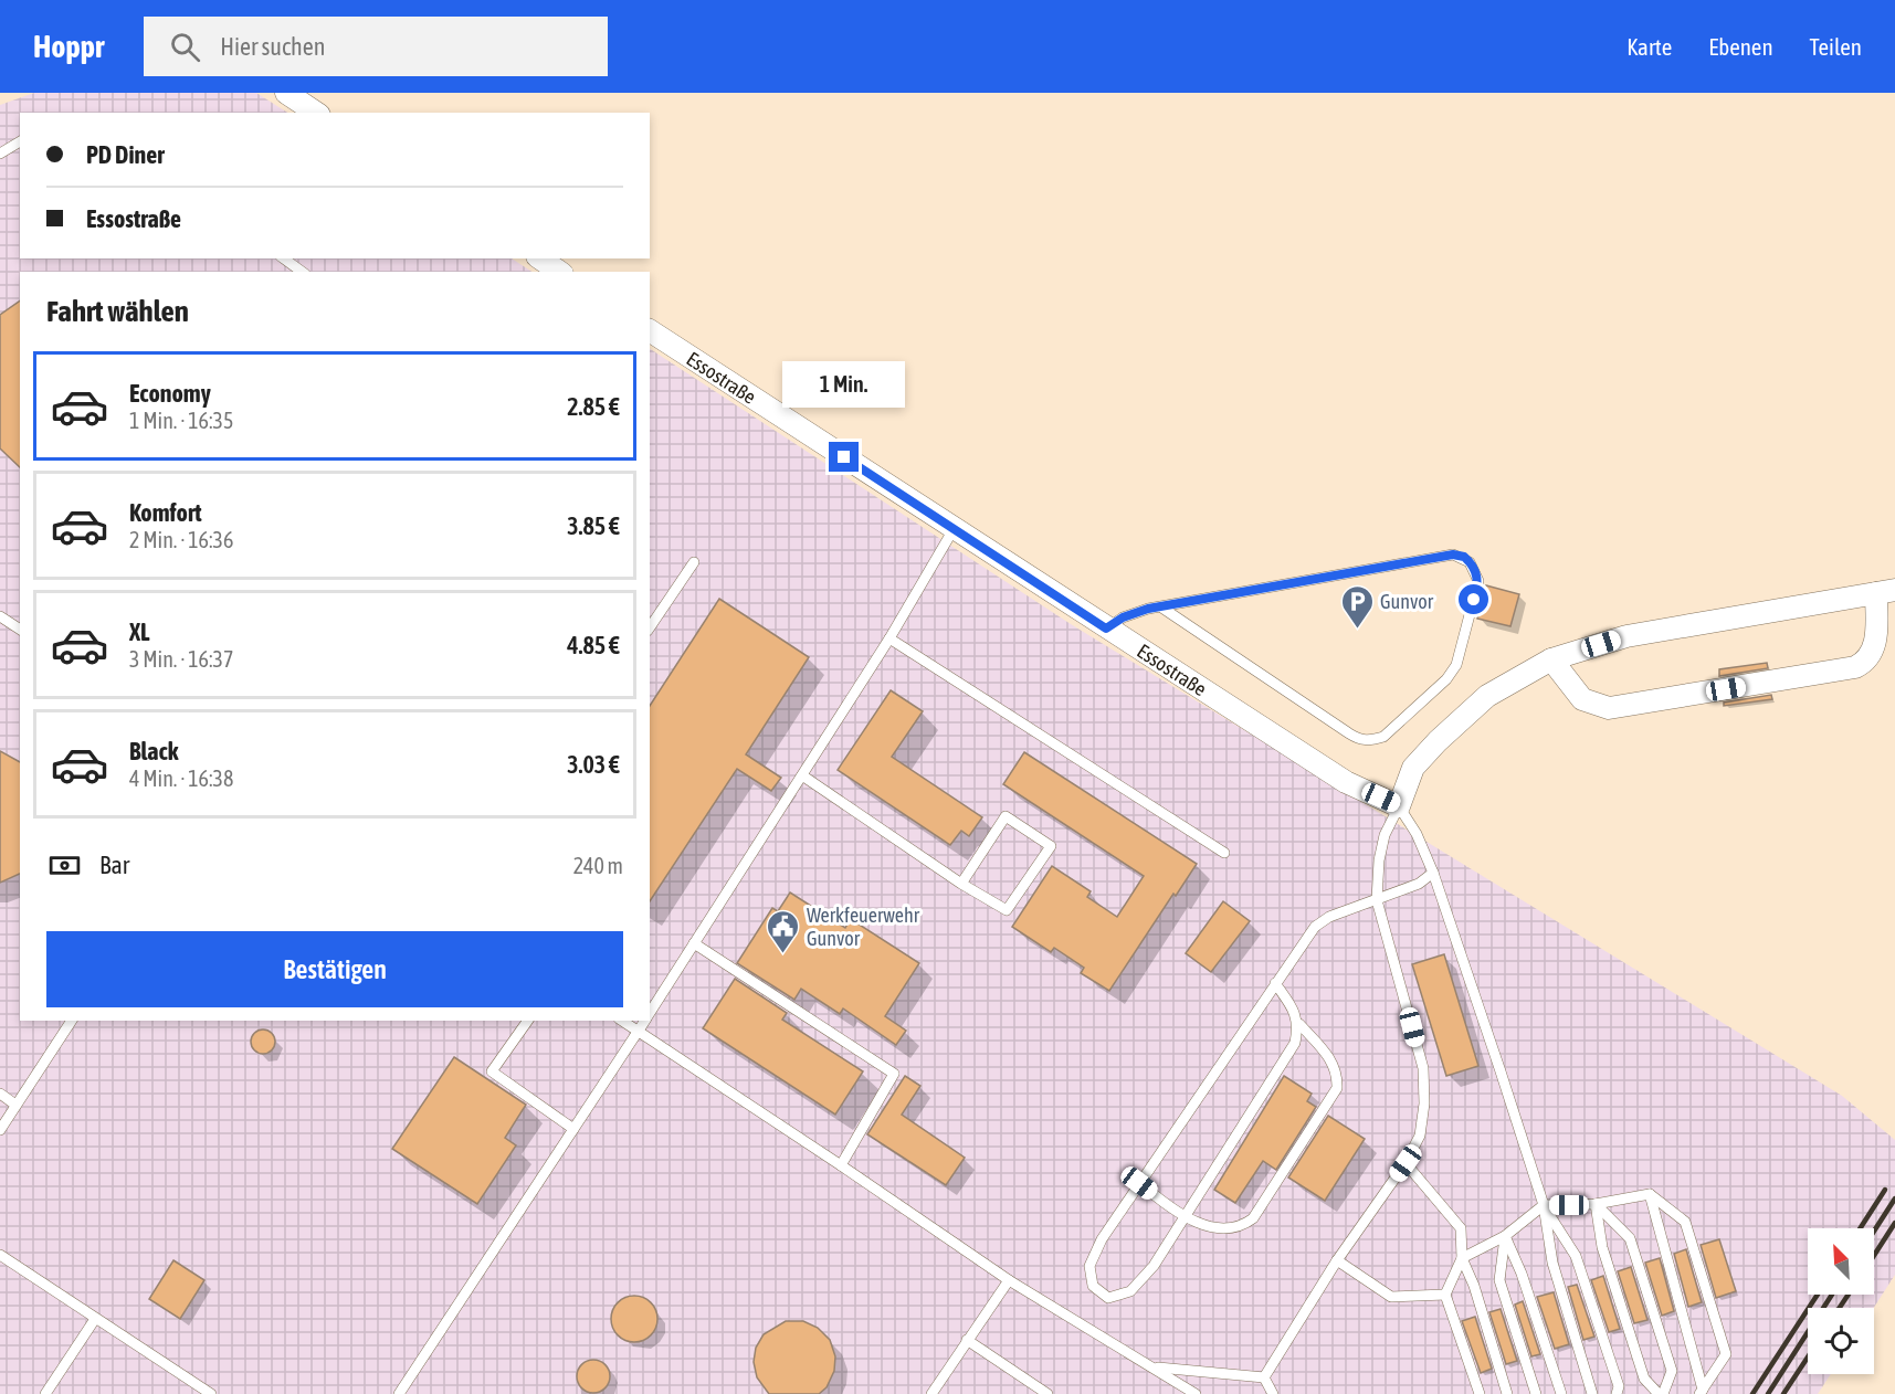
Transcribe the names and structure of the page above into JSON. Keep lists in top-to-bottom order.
{
  "streets": {
    "street": ["Essostraße"]
  },
  "places": {
    "parking": ["Gunvor"],
    "public building": ["Werkfeuerwehr Gunvor"]
  },
  "north": "top left",
  "page": {
    "header": "Hoppr",
    "search": "Hier suchen",
    "nav": ["Karte", "Ebenen", "Teilen"],
    "banner": ["PD Diner", "Essostraße"],
    "heading": "Fahrt wählen",
    "list": [
      {
        "name": "Economy",
        "note": "1 Min. · 16:35",
        "value": "2.85 €"
      },
      {
        "name": "Komfort",
        "note": "2 Min. · 16:36",
        "value": "3.85 €"
      },
      {
        "name": "XL",
        "note": "3 Min. · 16:37",
        "value": "4.85 €"
      },
      {
        "name": "Black",
        "note": "4 Min. · 16:38",
        "value": "3.03 €"
      }
    ],
    "bubble": "1 Min.",
    "pay": ["Bar", "240 m"],
    "buttons": "Bestätigen"
  }
}
